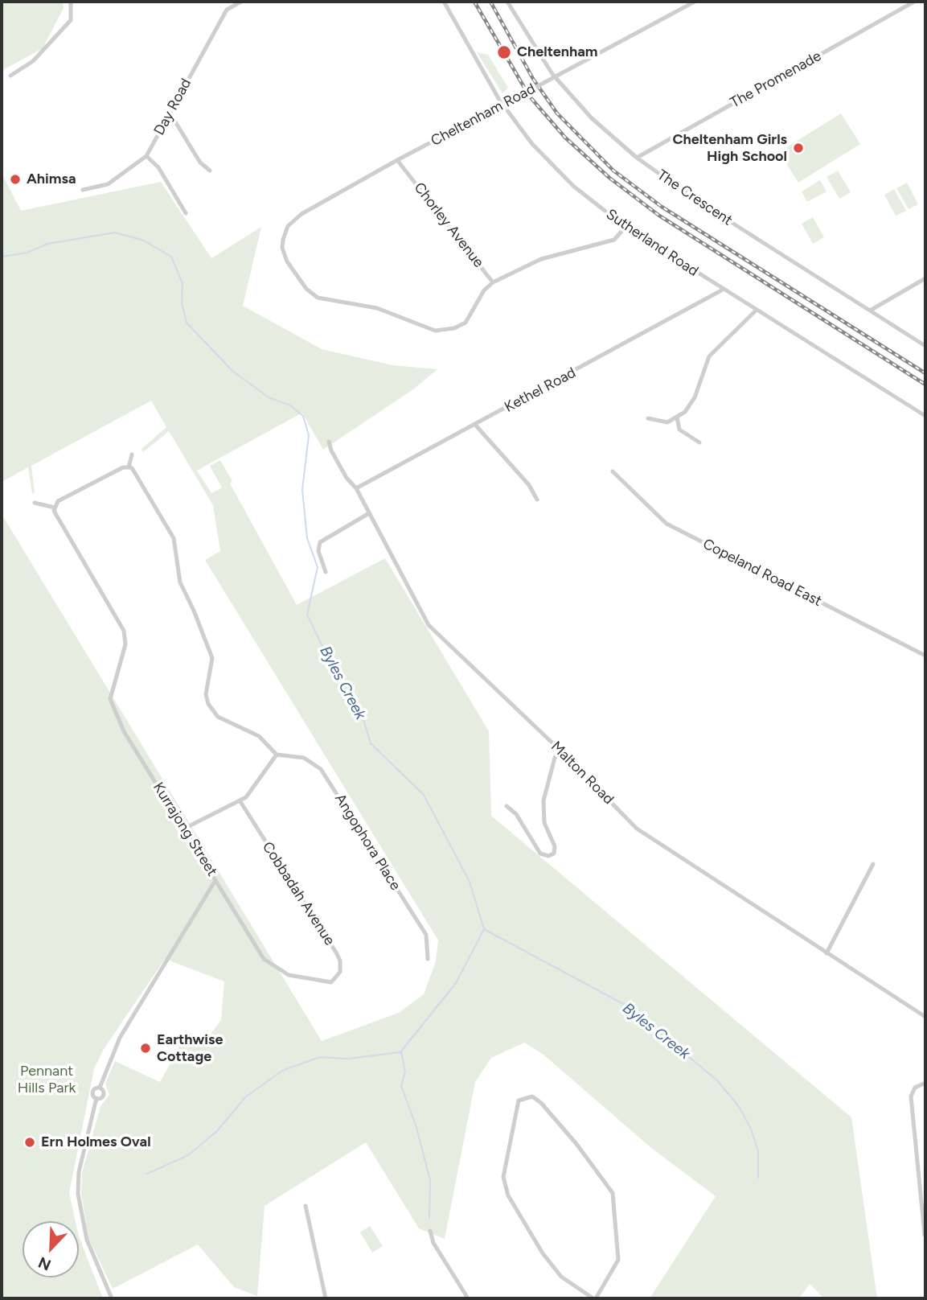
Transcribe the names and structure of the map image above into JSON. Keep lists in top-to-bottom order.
{
  "streets": {
    "street": [
      "The Promenade",
      "Day Road",
      "Cheltenham Road",
      "The Crescent",
      "Chorley Avenue",
      "Sutherland Road",
      "Kethel Road",
      "Copeland Road East",
      "Malton Road",
      "Kurrajong Street",
      "Angophora Place",
      "Cobbadah Avenue"
    ]
  },
  "crossings": [
    ["The Promenade", "The Crescent"],
    ["Cheltenham Road", "The Crescent"],
    ["Cheltenham Road", "Chorley Avenue"],
    ["Cheltenham Road", "Sutherland Road"],
    ["Chorley Avenue", "Sutherland Road"],
    ["Sutherland Road", "Kethel Road"],
    ["Kethel Road", "Malton Road"],
    ["Kurrajong Street", "Cobbadah Avenue"]
  ],
  "water": ["Byles Creek"],
  "parks": ["Pennant Hills Park"],
  "places": [
    "Cheltenham",
    "Cheltenham Girls High School",
    "Ahimsa",
    "Earthwise Cottage",
    "Ern Holmes Oval"
  ],
  "north": "bottom left"
}
